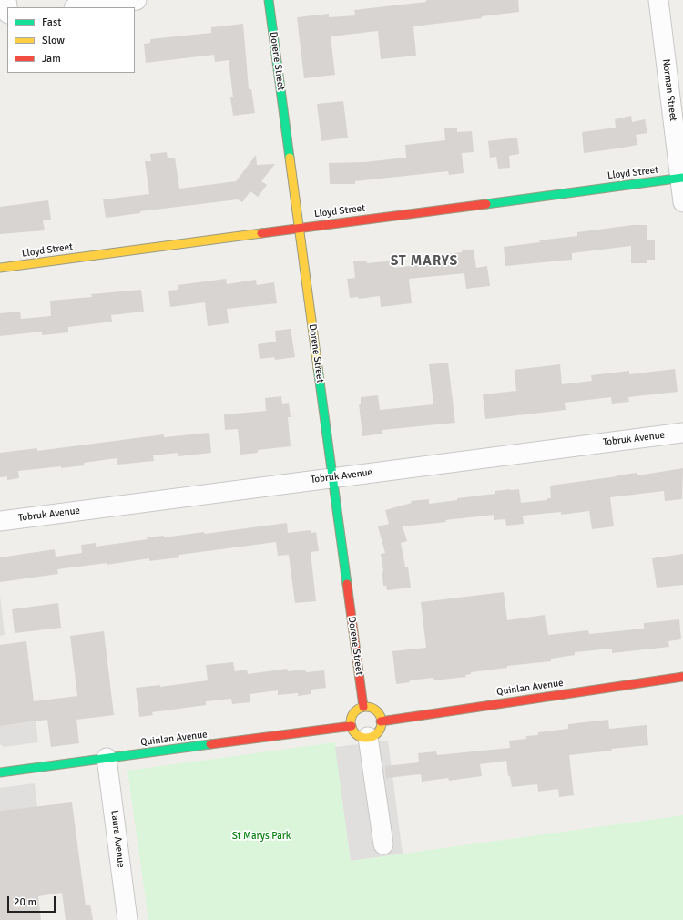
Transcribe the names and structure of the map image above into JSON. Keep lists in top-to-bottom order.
{
  "streets": {
    "street": [
      "Dorene Street",
      "Norman Street",
      "Lloyd Street",
      "Tobruk Avenue",
      "Quinlan Avenue",
      "Laura Avenue"
    ]
  },
  "crossings": [
    ["Dorene Street", "Lloyd Street"],
    ["Dorene Street", "Tobruk Avenue"],
    ["Dorene Street", "Quinlan Avenue"],
    ["Norman Street", "Lloyd Street"],
    ["Quinlan Avenue", "Laura Avenue"]
  ],
  "districts": ["ST MARYS"],
  "parks": ["St Marys Park"],
  "legend": ["Fast", "Slow", "Jam"],
  "scale_bar": "20 m"
}
